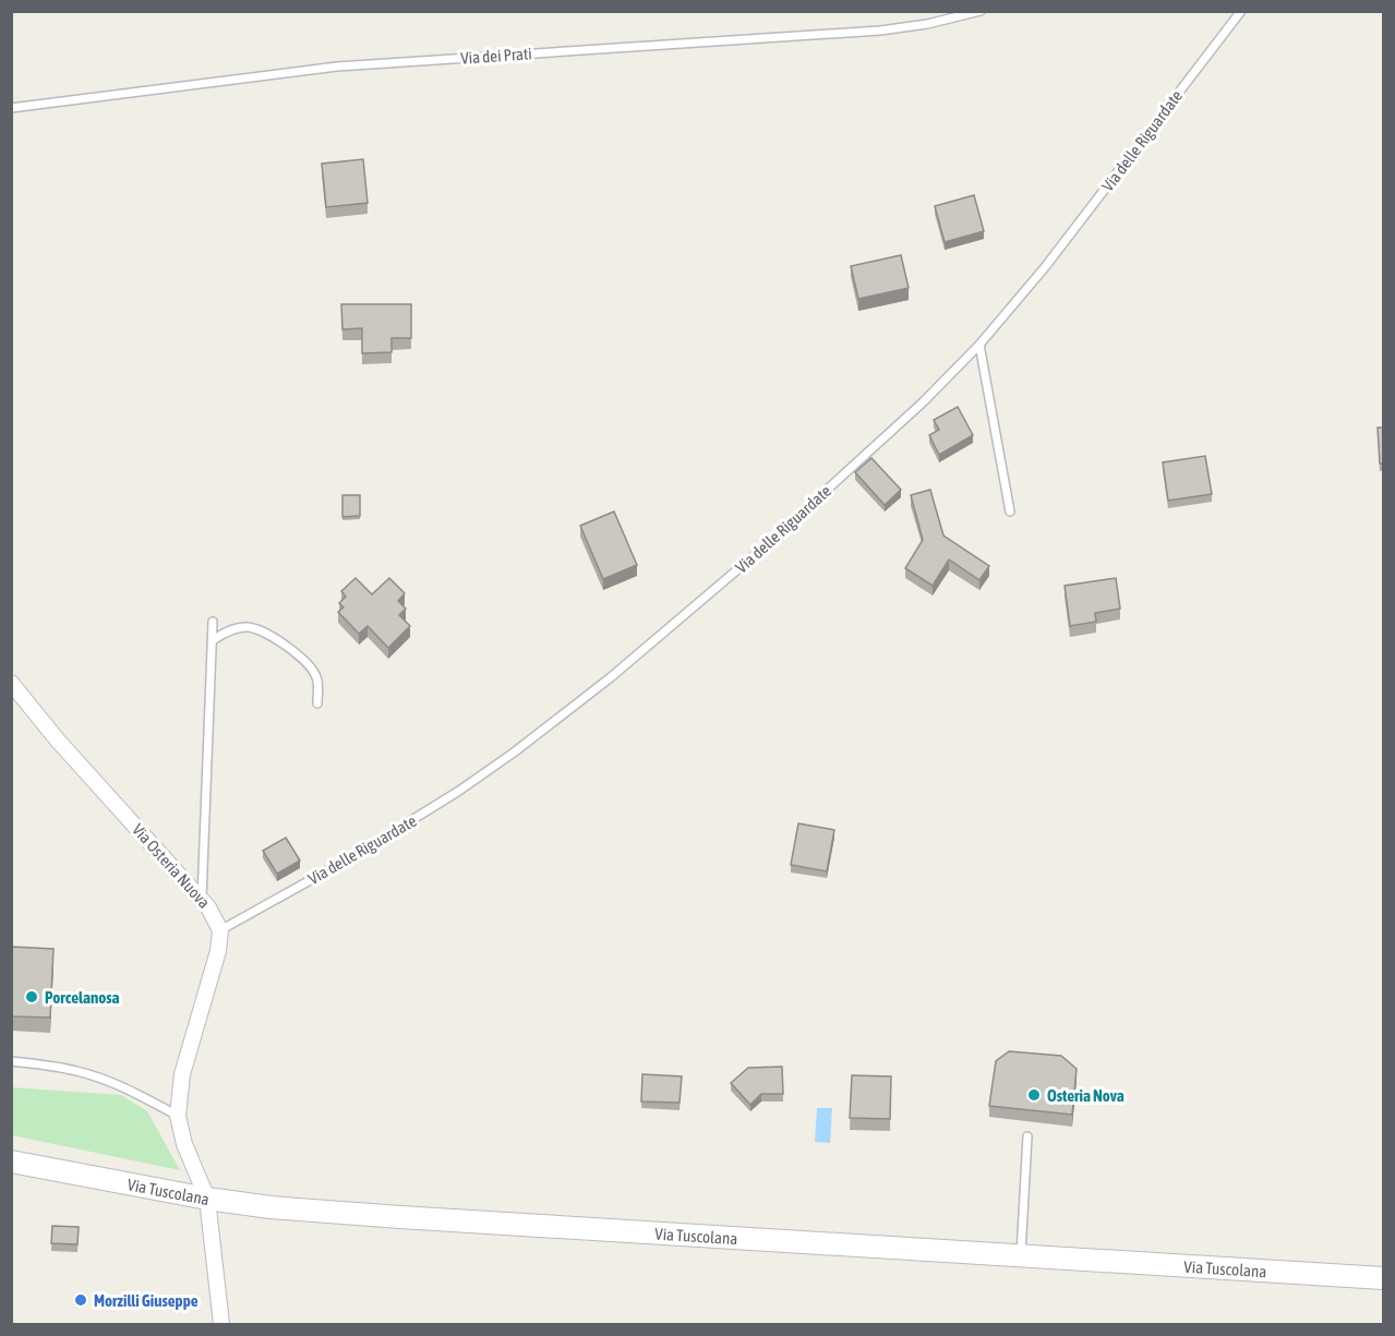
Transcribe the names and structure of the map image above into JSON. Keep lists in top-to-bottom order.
{
  "streets": {
    "main road": ["Via Tuscolana"],
    "street": ["Via Osteria Nuova"],
    "lane": ["Via dei Prati", "Via delle Riguardate"]
  },
  "crossings": [
    ["Via delle Riguardate", "Via Osteria Nuova"]
  ],
  "places": ["Porcelanosa", "Osteria Nova", "Morzilli Giuseppe"]
}
